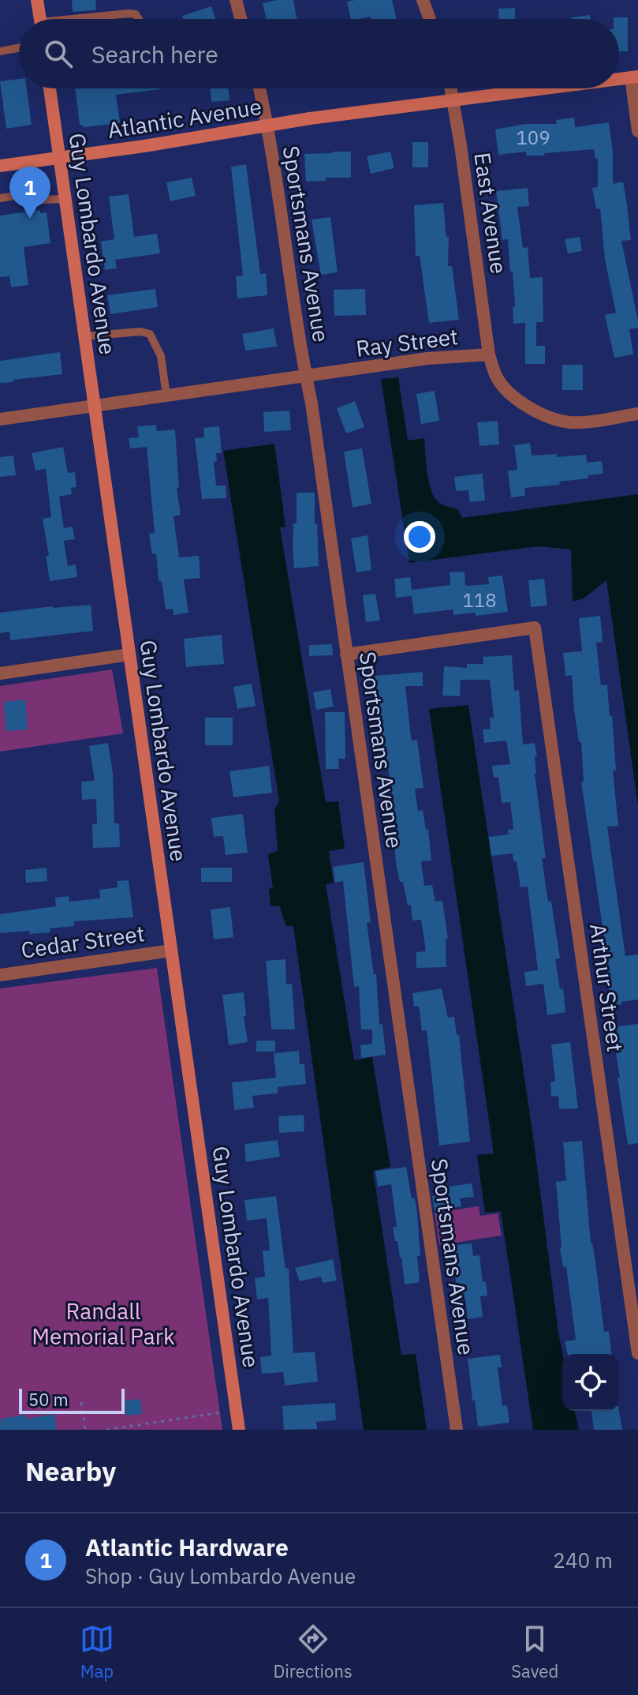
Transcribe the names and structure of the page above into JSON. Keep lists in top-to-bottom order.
{
  "streets": {
    "street": [
      "Atlantic Avenue",
      "East Avenue",
      "Guy Lombardo Avenue",
      "Sportsmans Avenue",
      "Ray Street",
      "Cedar Street",
      "Arthur Street"
    ]
  },
  "crossings": [
    ["Atlantic Avenue", "East Avenue"],
    ["Atlantic Avenue", "Guy Lombardo Avenue"],
    ["Atlantic Avenue", "Sportsmans Avenue"],
    ["East Avenue", "Ray Street"],
    ["Guy Lombardo Avenue", "Ray Street"],
    ["Guy Lombardo Avenue", "Cedar Street"],
    ["Sportsmans Avenue", "Ray Street"],
    ["Sportsmans Avenue", "Arthur Street"]
  ],
  "parks": ["Randall Memorial Park"],
  "house_numbers": ["109", "118"],
  "scale_bar": "50 m",
  "page": {
    "search": "Search here",
    "pins": "1",
    "scale": "50 m",
    "heading": "Nearby",
    "list": [
      {
        "mark": "1",
        "name": "Atlantic Hardware",
        "note": "Shop · Guy Lombardo Avenue",
        "value": "240 m"
      }
    ],
    "nav": ["Map", "Directions", "Saved"]
  }
}
